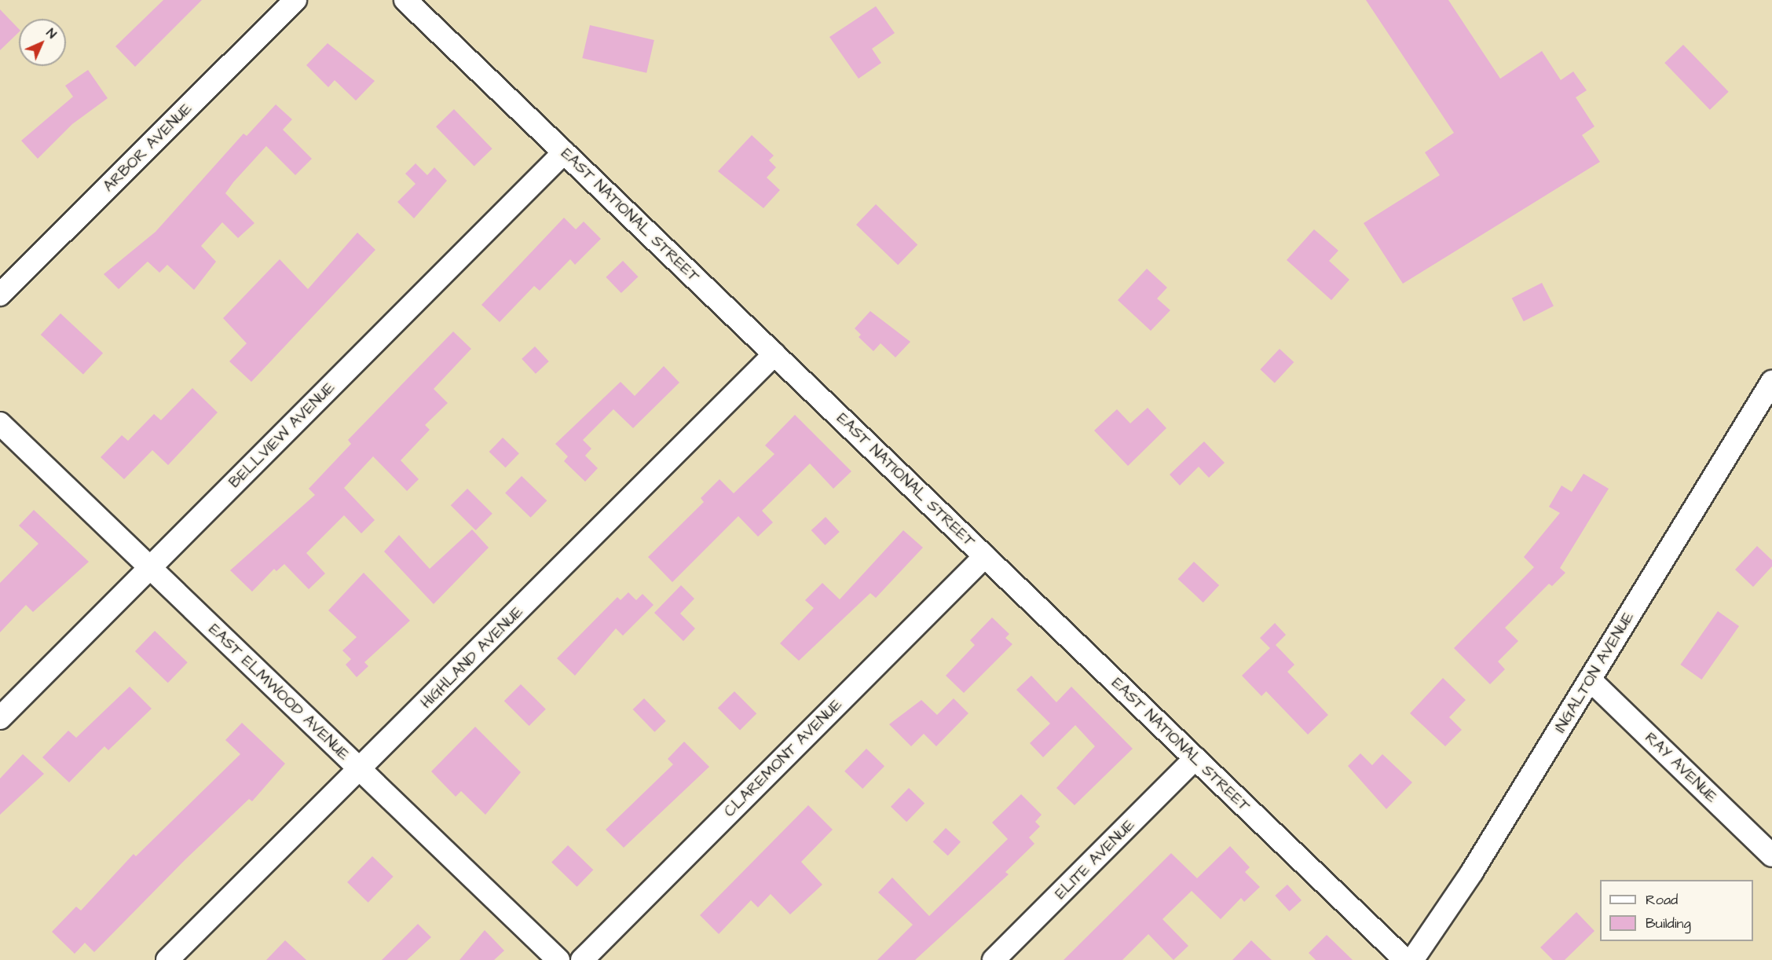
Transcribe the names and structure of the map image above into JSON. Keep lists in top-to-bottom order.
{
  "streets": {
    "street": [
      "ARBOR AVENUE",
      "EAST NATIONAL STREET",
      "BELLVIEW AVENUE",
      "HIGHLAND AVENUE",
      "INGALTON AVENUE",
      "EAST ELMWOOD AVENUE",
      "CLAREMONT AVENUE",
      "RAY AVENUE",
      "ELITE AVENUE"
    ]
  },
  "crossings": [
    ["EAST NATIONAL STREET", "BELLVIEW AVENUE"],
    ["EAST NATIONAL STREET", "HIGHLAND AVENUE"],
    ["EAST NATIONAL STREET", "CLAREMONT AVENUE"],
    ["EAST NATIONAL STREET", "ELITE AVENUE"],
    ["BELLVIEW AVENUE", "EAST ELMWOOD AVENUE"],
    ["HIGHLAND AVENUE", "EAST ELMWOOD AVENUE"],
    ["INGALTON AVENUE", "RAY AVENUE"]
  ],
  "legend": ["Road", "Building"],
  "north": "top right"
}
